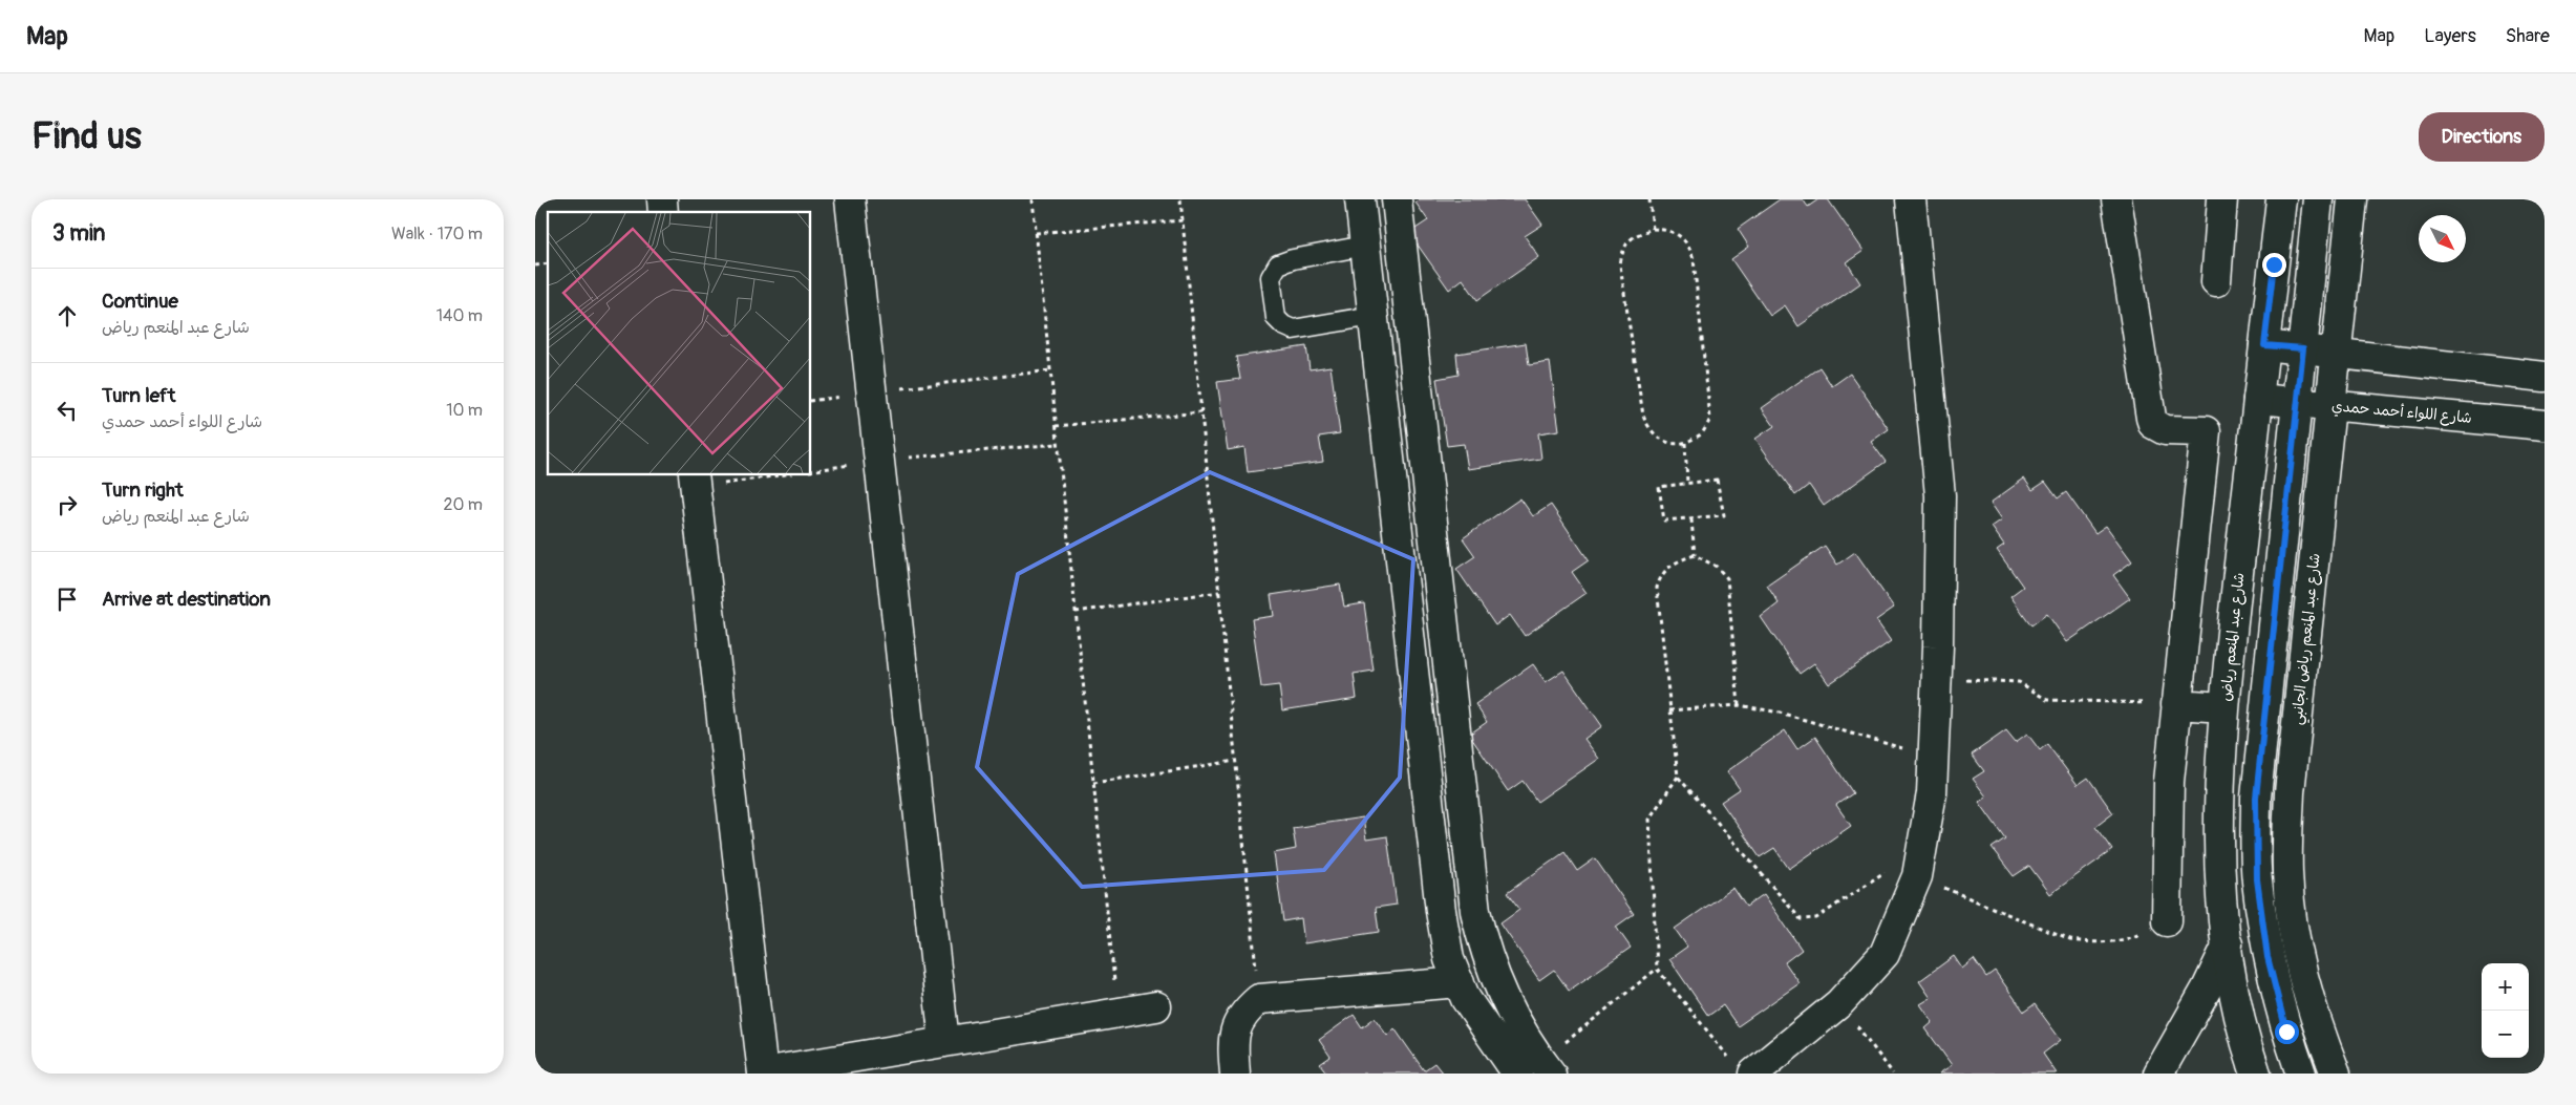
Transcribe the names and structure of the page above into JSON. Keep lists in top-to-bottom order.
{
  "streets": {
    "street": ["شارع اللواء أحمد حمدي", "شارع عبد المنعم رياض", "شارع عبد المنعم رياض الجانبي"]
  },
  "crossings": [
    ["شارع اللواء أحمد حمدي", "شارع عبد المنعم رياض"],
    ["شارع اللواء أحمد حمدي", "شارع عبد المنعم رياض الجانبي"]
  ],
  "north": "bottom right",
  "page": {
    "header": "Map",
    "nav": ["Map", "Layers", "Share"],
    "buttons": "Directions",
    "title": "Find us",
    "heading": ["3 min", "Walk · 170 m"],
    "list": [
      ["Continue", "شارع عبد المنعم رياض", "140 m"],
      ["Turn left", "شارع اللواء أحمد حمدي", "10 m"],
      ["Turn right", "شارع عبد المنعم رياض", "20 m"],
      "Arrive at destination"
    ],
    "map_buttons": ["+", "−"]
  }
}
